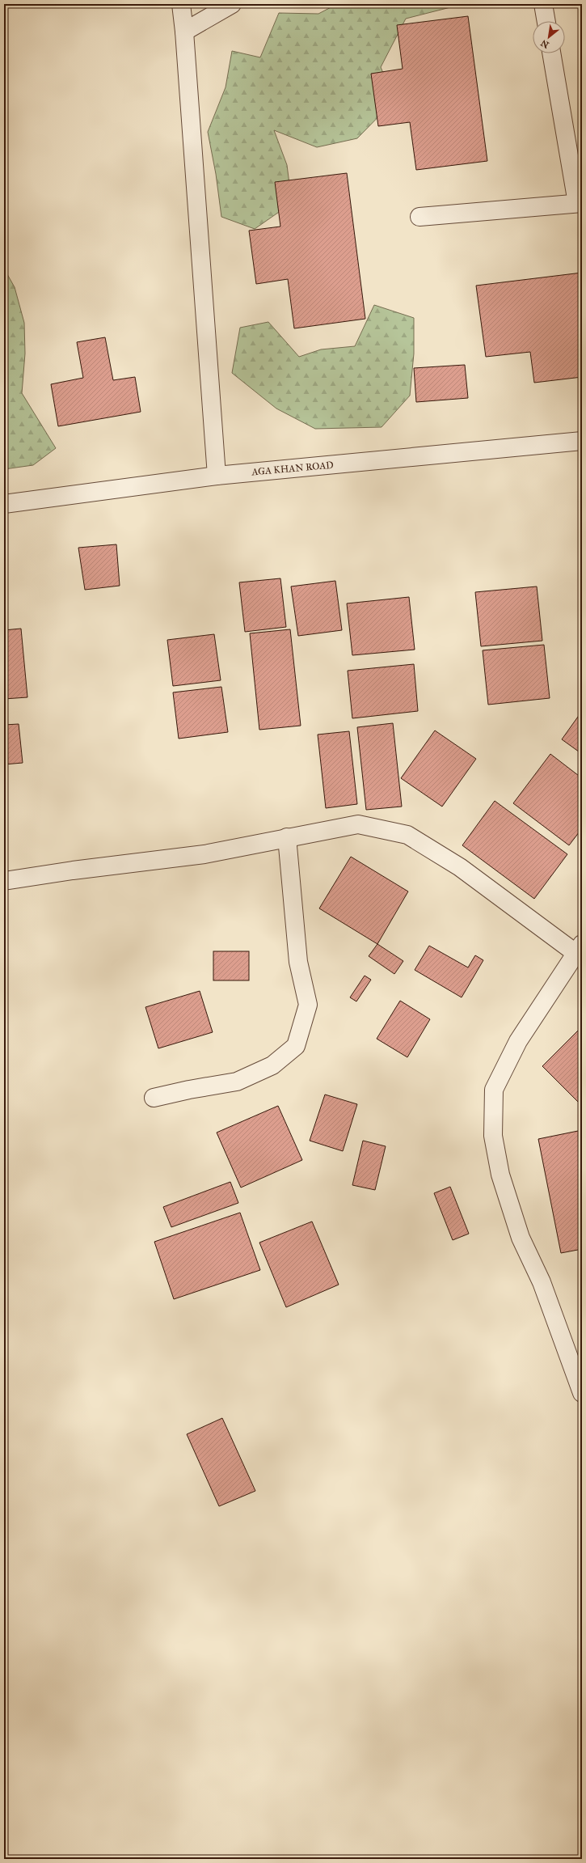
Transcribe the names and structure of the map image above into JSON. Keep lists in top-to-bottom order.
{
  "streets": {
    "street": ["AGA KHAN ROAD"]
  },
  "north": "bottom left"
}
